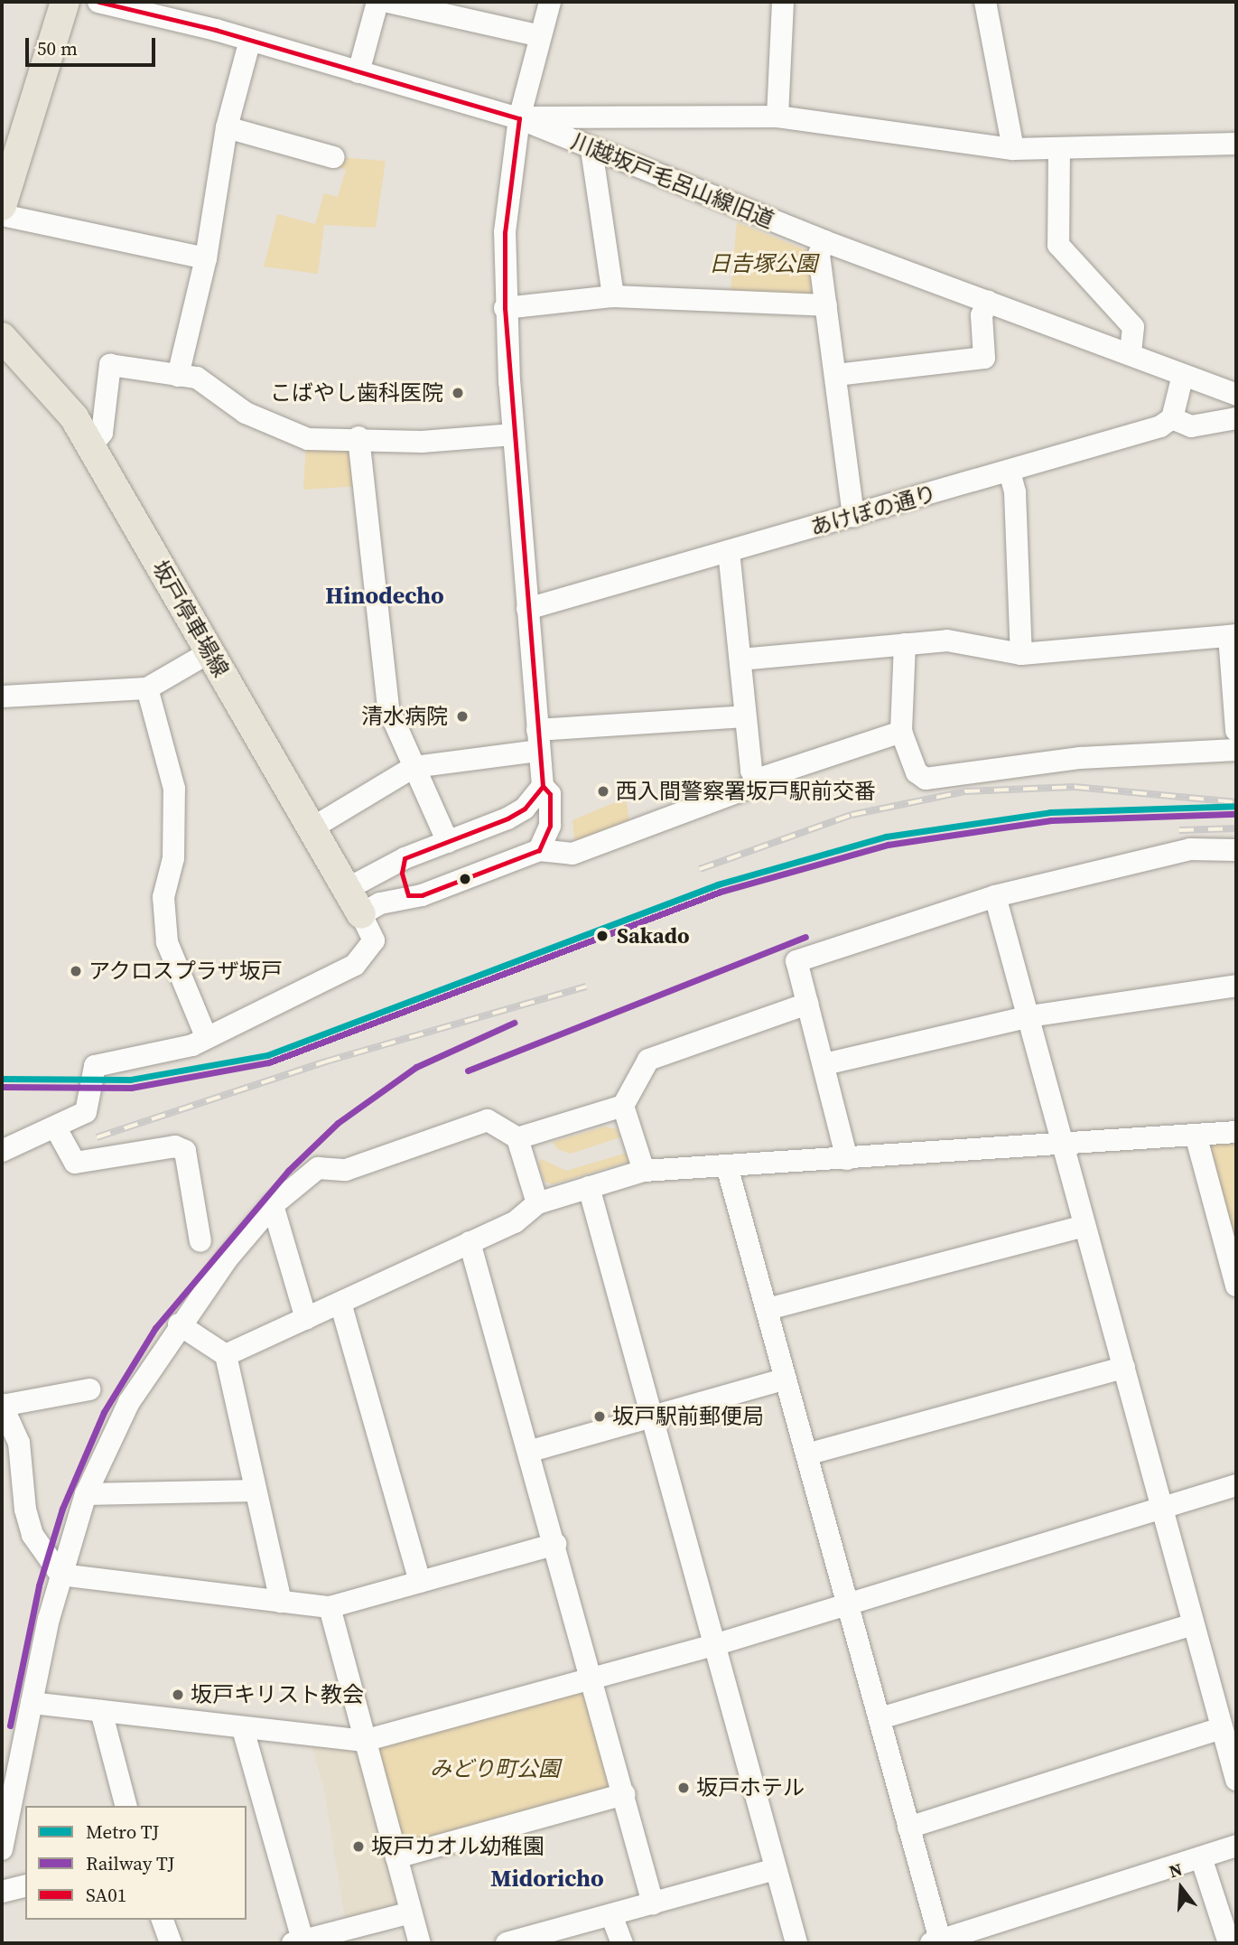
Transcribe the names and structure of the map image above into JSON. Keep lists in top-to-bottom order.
{
  "streets": {
    "main road": ["坂戸停車場線"],
    "street": ["川越坂戸毛呂山線旧道", "あけぼの通り"]
  },
  "districts": ["Hinodecho", "Midoricho"],
  "parks": ["日𠮷塚公園", "みどり町公園"],
  "places": [
    "こばやし歯科医院",
    "清水病院",
    "西入間警察署坂戸駅前交番",
    "Sakado",
    "アクロスプラザ坂戸",
    "坂戸駅前郵便局",
    "坂戸キリスト教会",
    "坂戸ホテル",
    "坂戸カオル幼稚園"
  ],
  "lines": ["transit line SA01", "metro line TJ", "rail line TJ"],
  "legend": ["Metro TJ", "Railway TJ", "SA01"],
  "scale_bar": "50 m",
  "north": "top"
}
